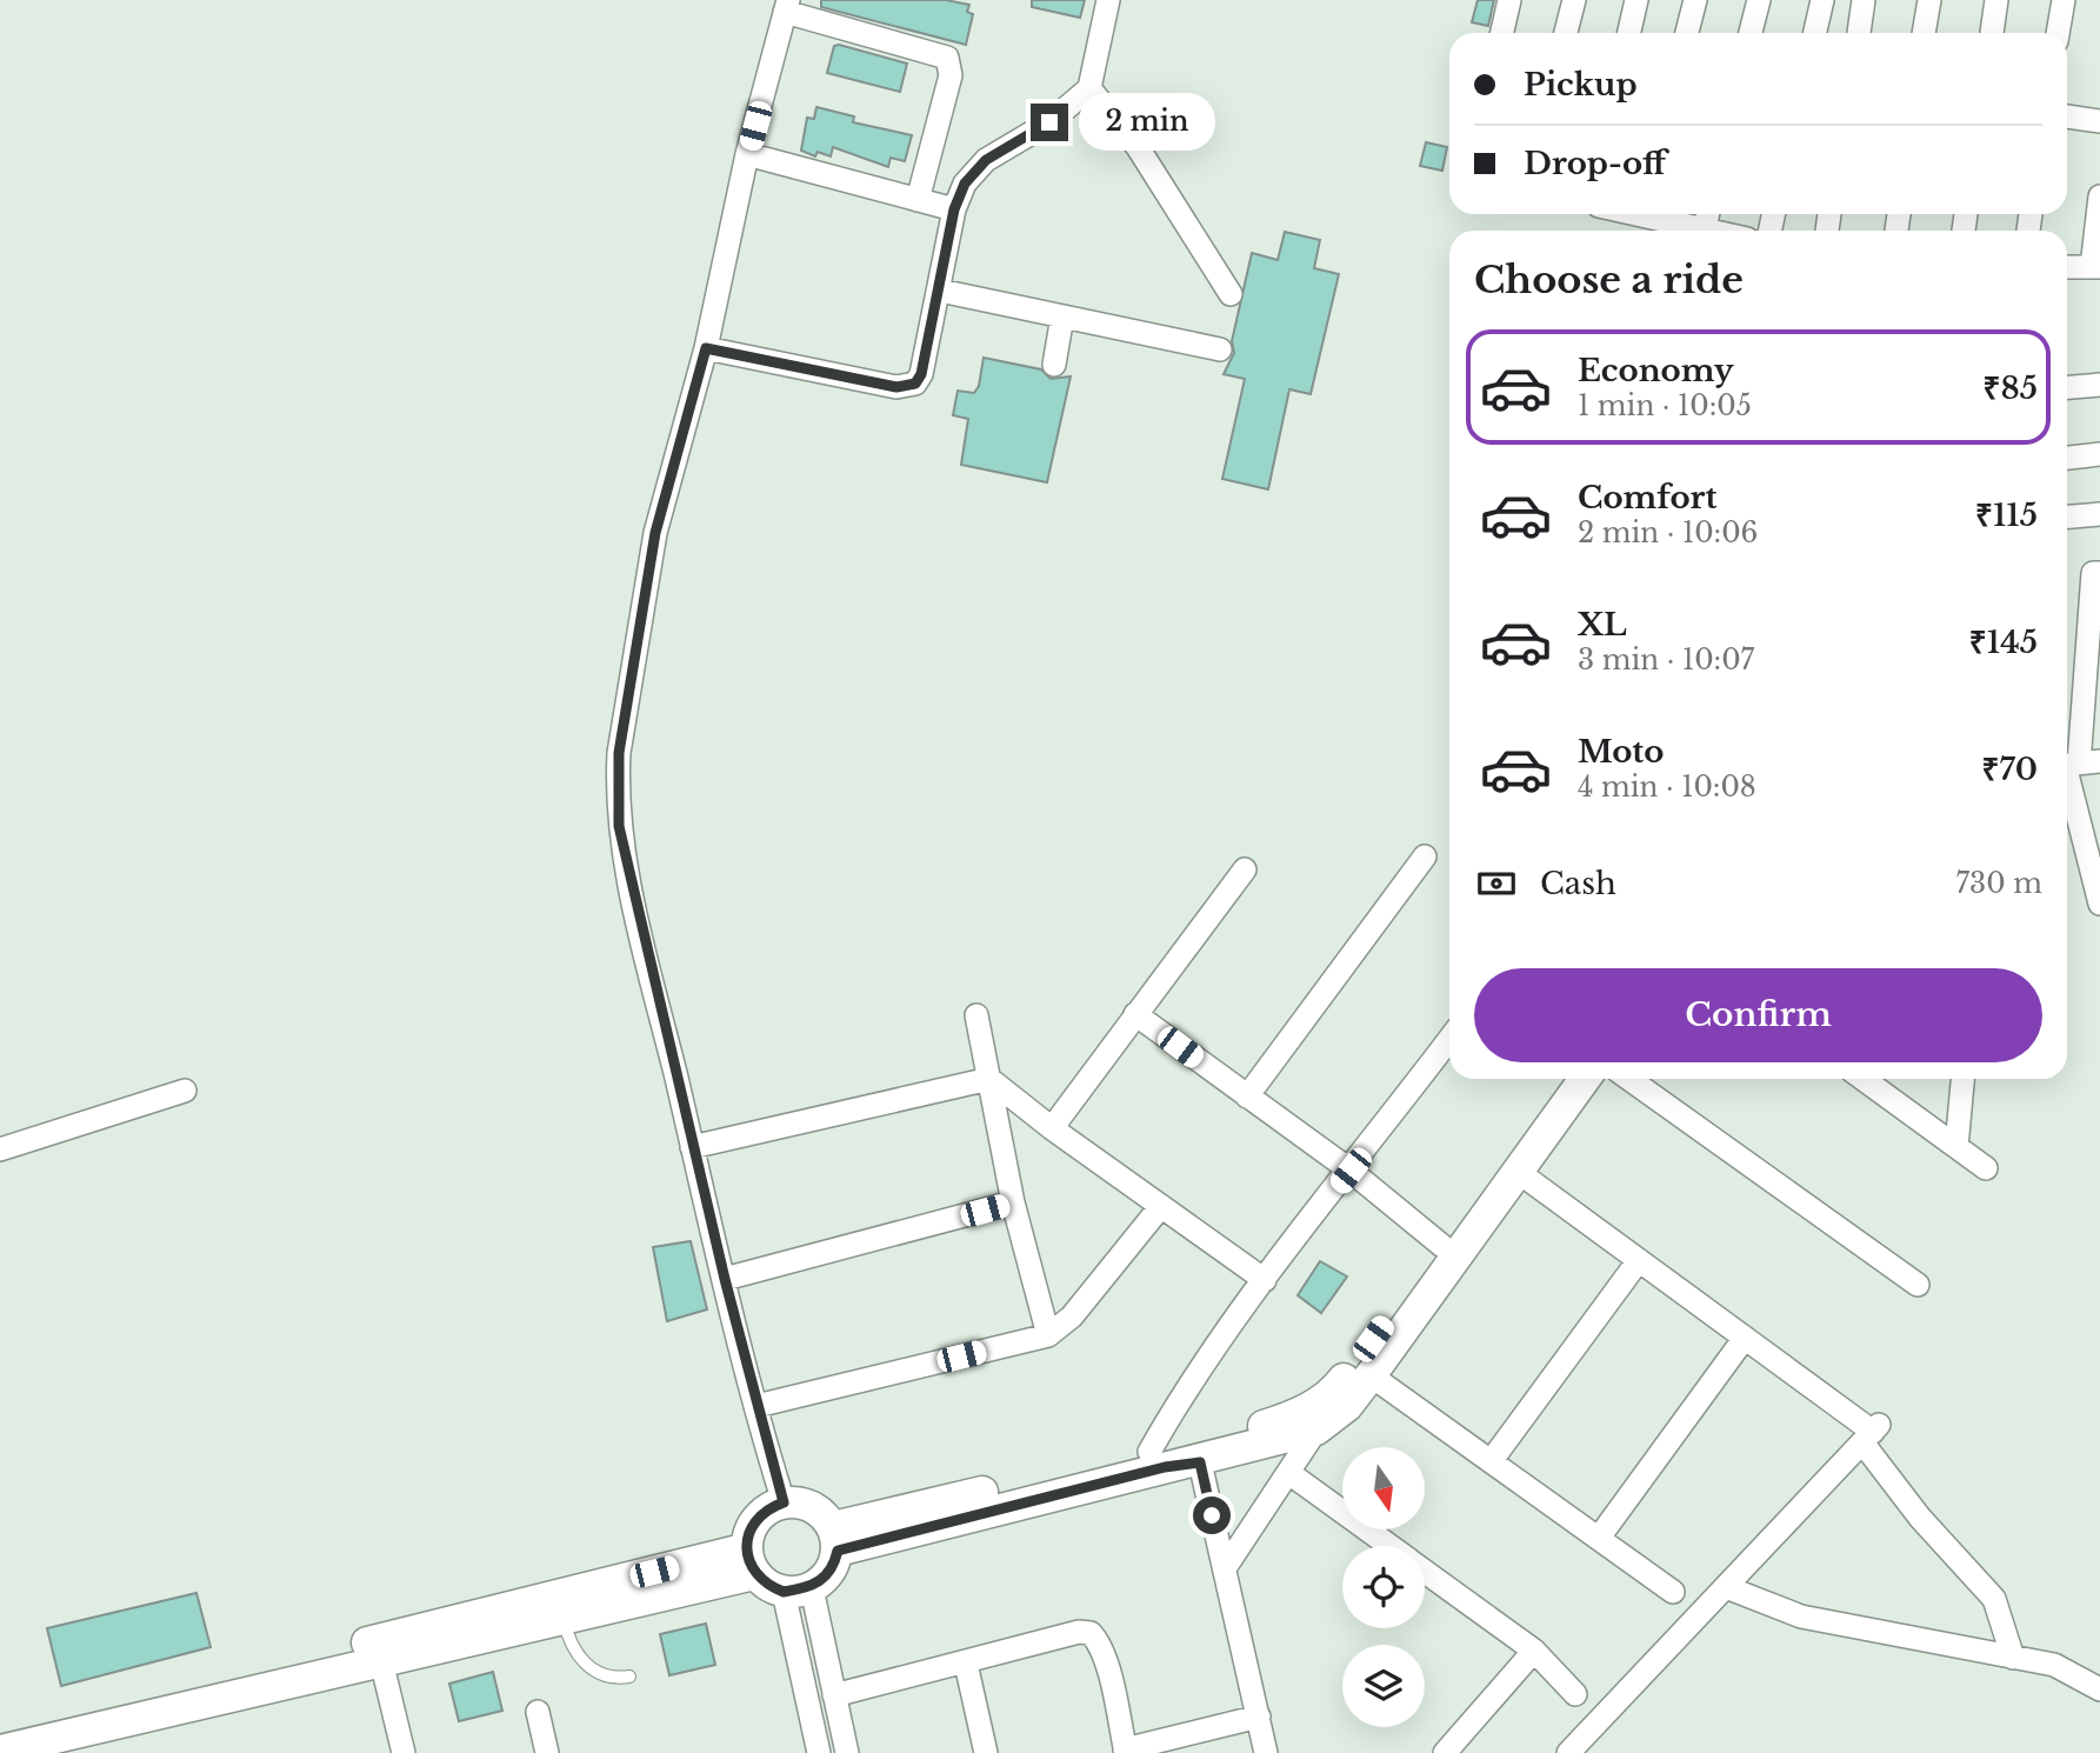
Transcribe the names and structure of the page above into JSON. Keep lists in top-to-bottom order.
{
  "north": "bottom",
  "page": {
    "banner": ["Pickup", "Drop-off"],
    "bubble": "2 min",
    "heading": "Choose a ride",
    "list": [
      {
        "name": "Economy",
        "note": "1 min · 10:05",
        "value": "₹85"
      },
      {
        "name": "Comfort",
        "note": "2 min · 10:06",
        "value": "₹115"
      },
      {
        "name": "XL",
        "note": "3 min · 10:07",
        "value": "₹145"
      },
      {
        "name": "Moto",
        "note": "4 min · 10:08",
        "value": "₹70"
      }
    ],
    "pay": ["Cash", "730 m"],
    "buttons": "Confirm"
  }
}
